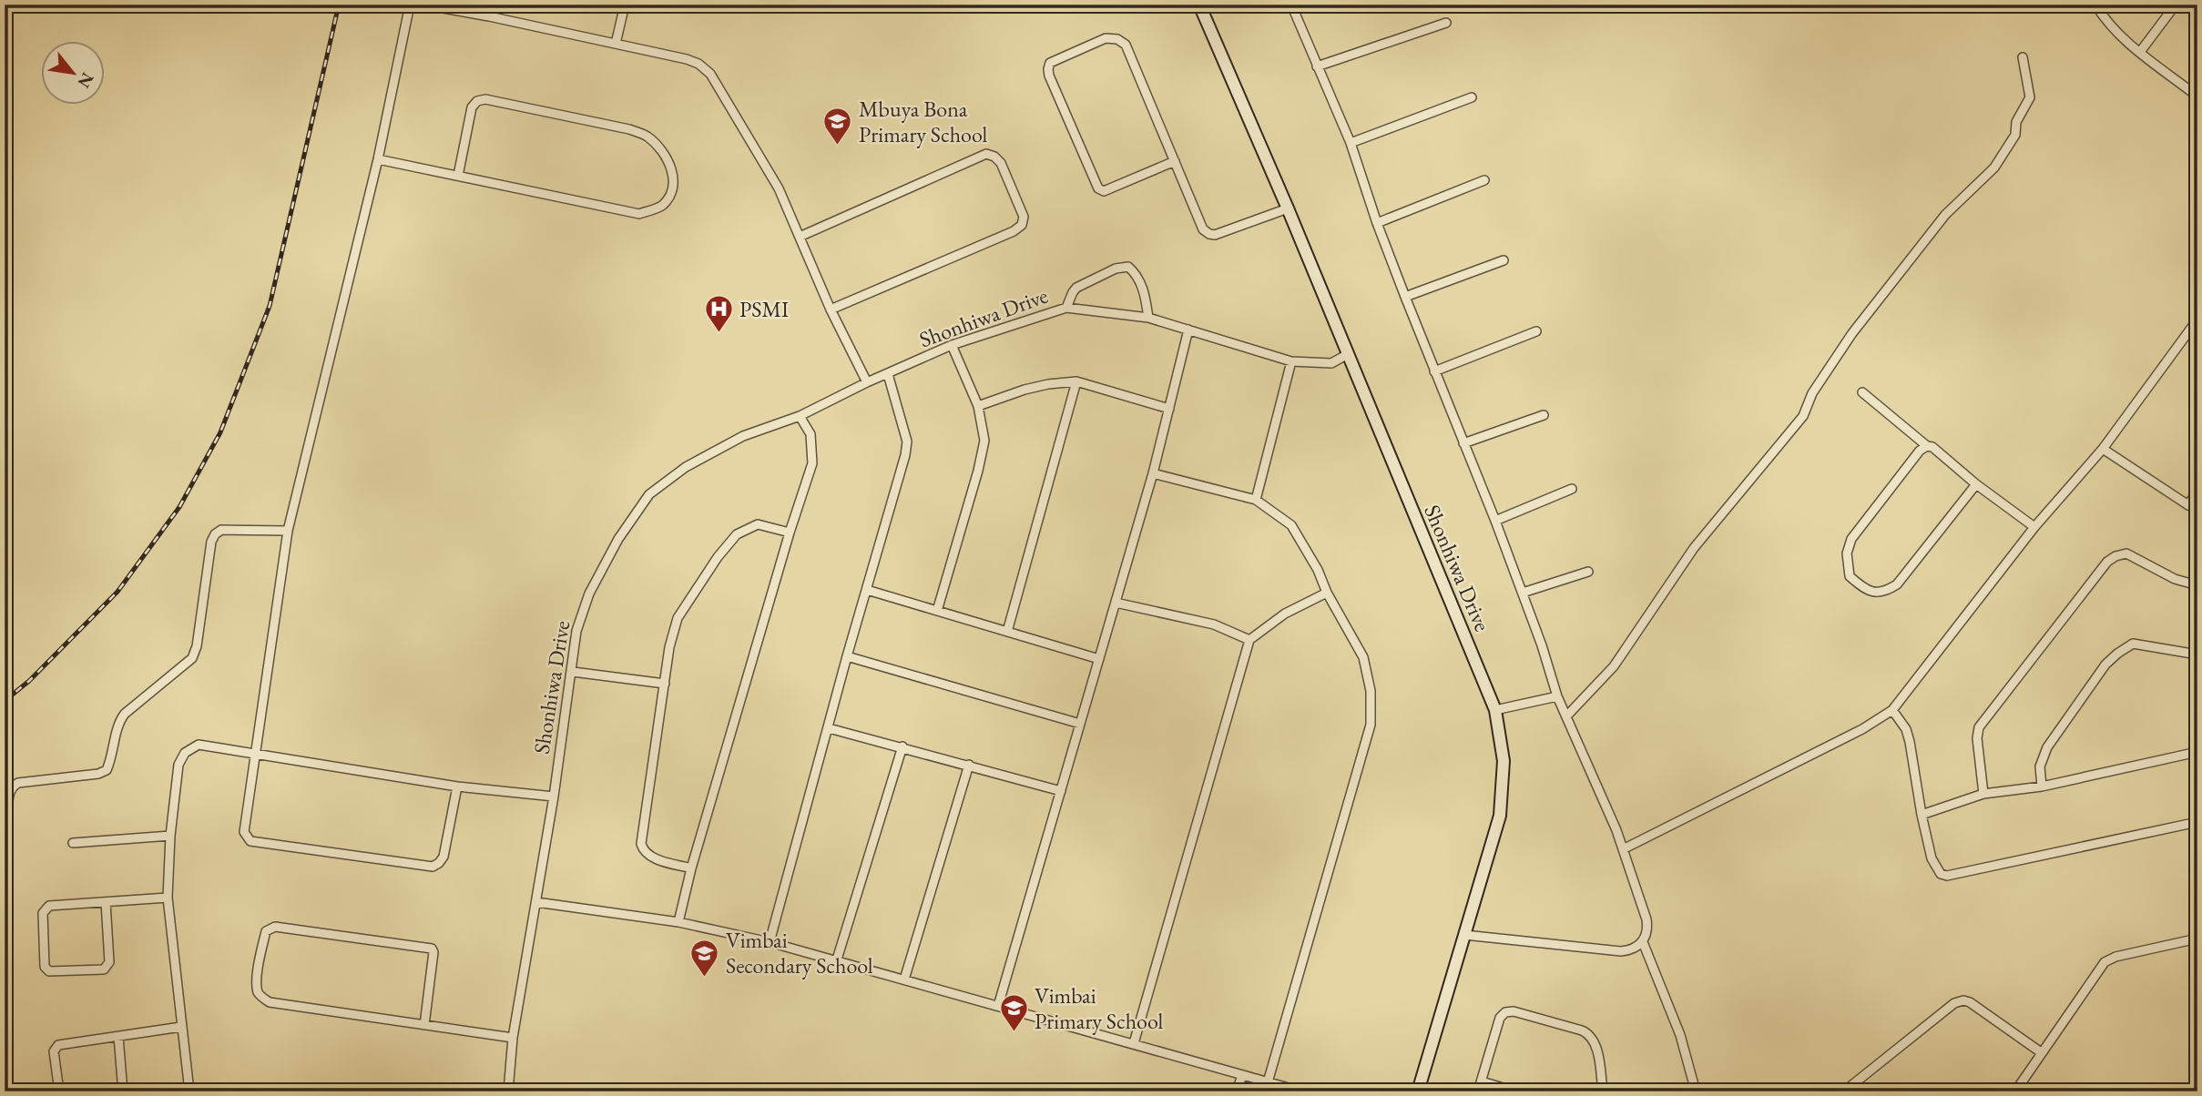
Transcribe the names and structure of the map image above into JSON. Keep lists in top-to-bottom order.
{
  "streets": {
    "street": ["Shonhiwa Drive"]
  },
  "places": {
    "school or university": ["Mbuya Bona Primary School", "Vimbai Secondary School", "Vimbai Primary School"],
    "hospital": ["PSMI"]
  },
  "north": "bottom right"
}
